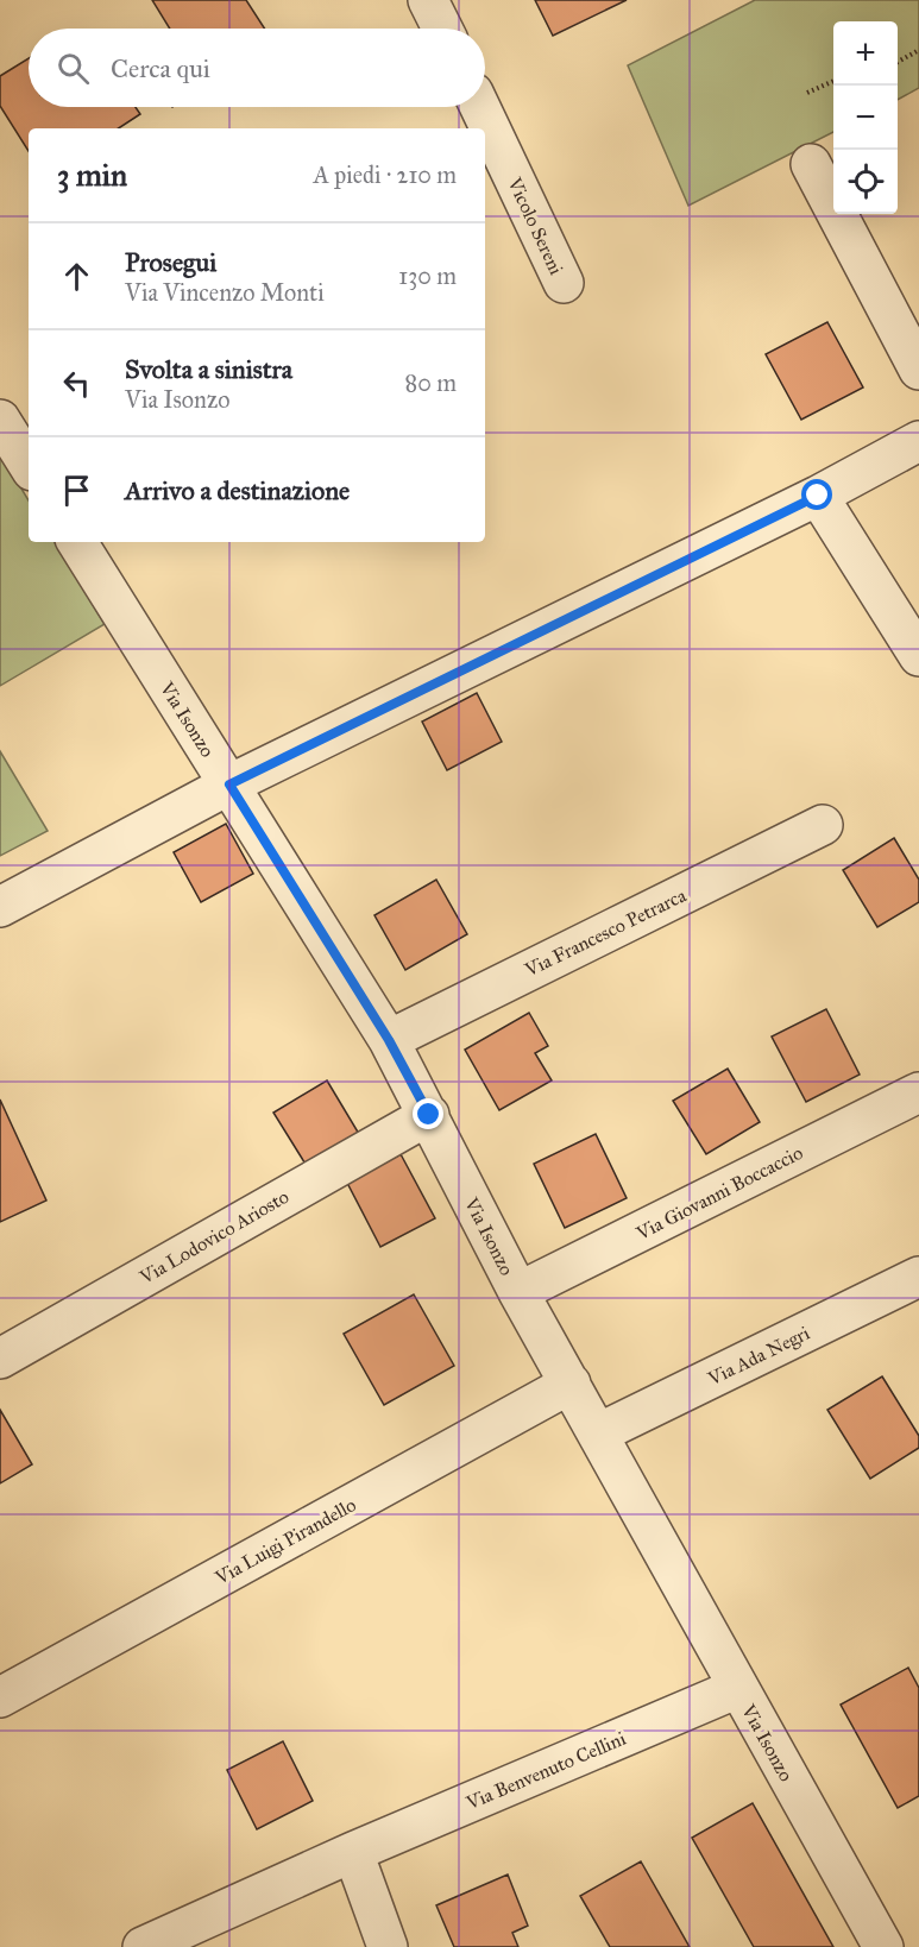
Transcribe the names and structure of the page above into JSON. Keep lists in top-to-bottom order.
{
  "streets": {
    "street": [
      "Vicolo Sereni",
      "Via Isonzo",
      "Via Francesco Petrarca",
      "Via Giovanni Boccaccio",
      "Via Lodovico Ariosto",
      "Via Ada Negri",
      "Via Luigi Pirandello",
      "Via Benvenuto Cellini"
    ]
  },
  "crossings": [
    ["Via Isonzo", "Via Francesco Petrarca"],
    ["Via Isonzo", "Via Giovanni Boccaccio"],
    ["Via Isonzo", "Via Lodovico Ariosto"],
    ["Via Isonzo", "Via Ada Negri"],
    ["Via Isonzo", "Via Luigi Pirandello"],
    ["Via Isonzo", "Via Benvenuto Cellini"]
  ],
  "page": {
    "map_buttons": ["+", "−"],
    "search": "Cerca qui",
    "heading": ["3 min", "A piedi · 210 m"],
    "list": [
      ["Prosegui", "Via Vincenzo Monti", "130 m"],
      ["Svolta a sinistra", "Via Isonzo", "80 m"],
      "Arrivo a destinazione"
    ]
  }
}
